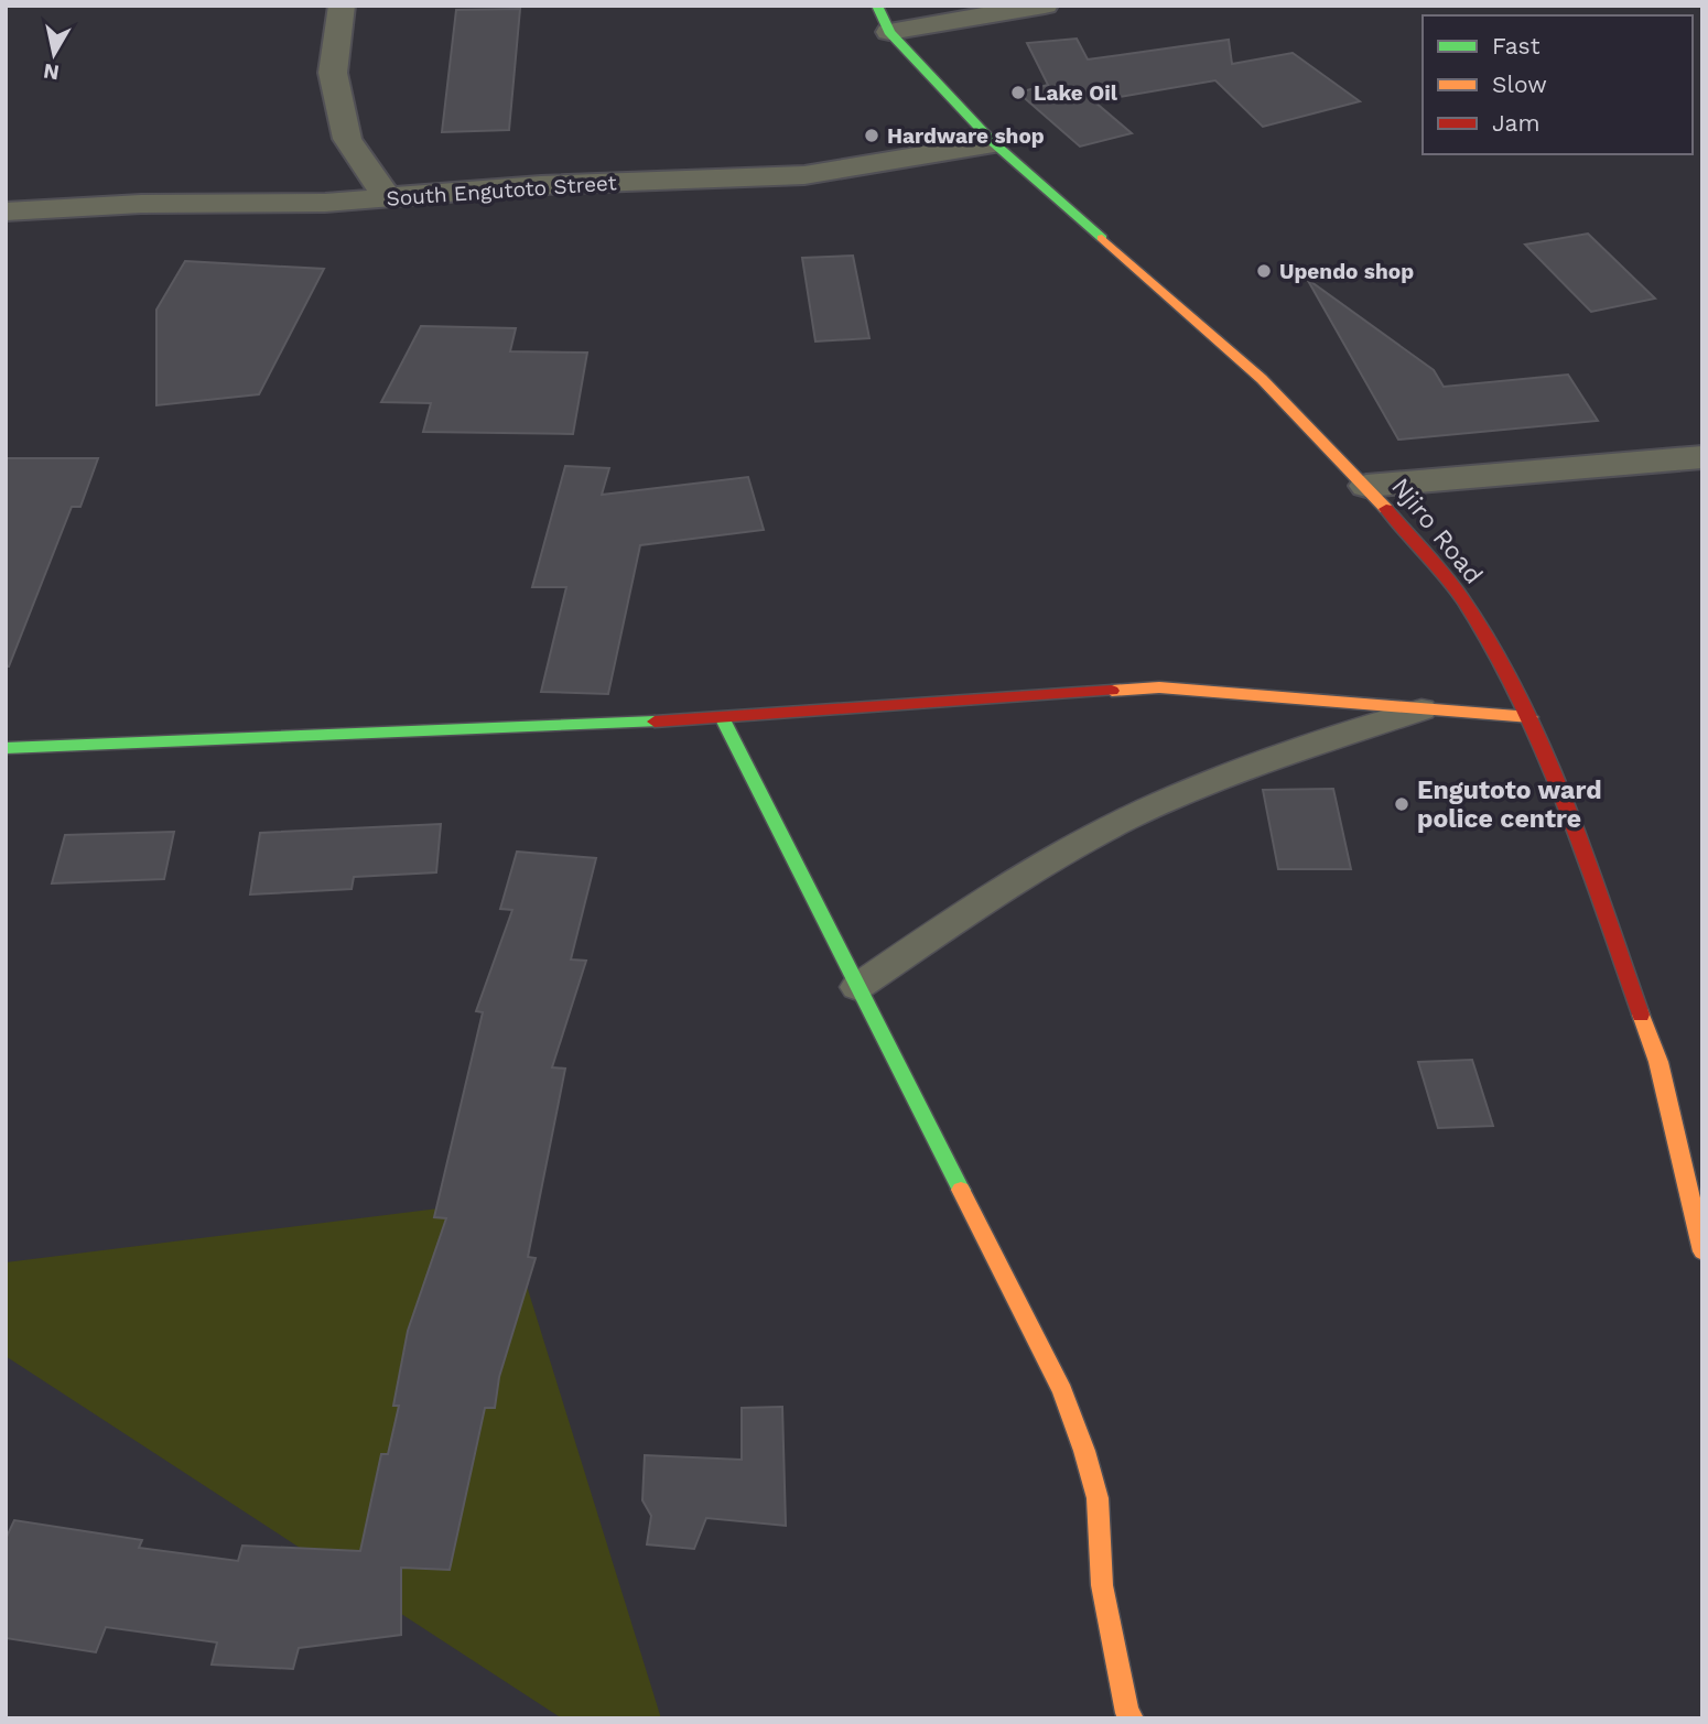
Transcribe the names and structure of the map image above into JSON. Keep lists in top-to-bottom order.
{
  "streets": {
    "street": ["South Engutoto Street", "Njiro Road"]
  },
  "crossings": [
    ["South Engutoto Street", "Njiro Road"]
  ],
  "places": [
    "Lake Oil",
    "Hardware shop",
    "Upendo shop",
    "Engutoto ward police centre"
  ],
  "legend": ["Fast", "Slow", "Jam"],
  "north": "bottom"
}
